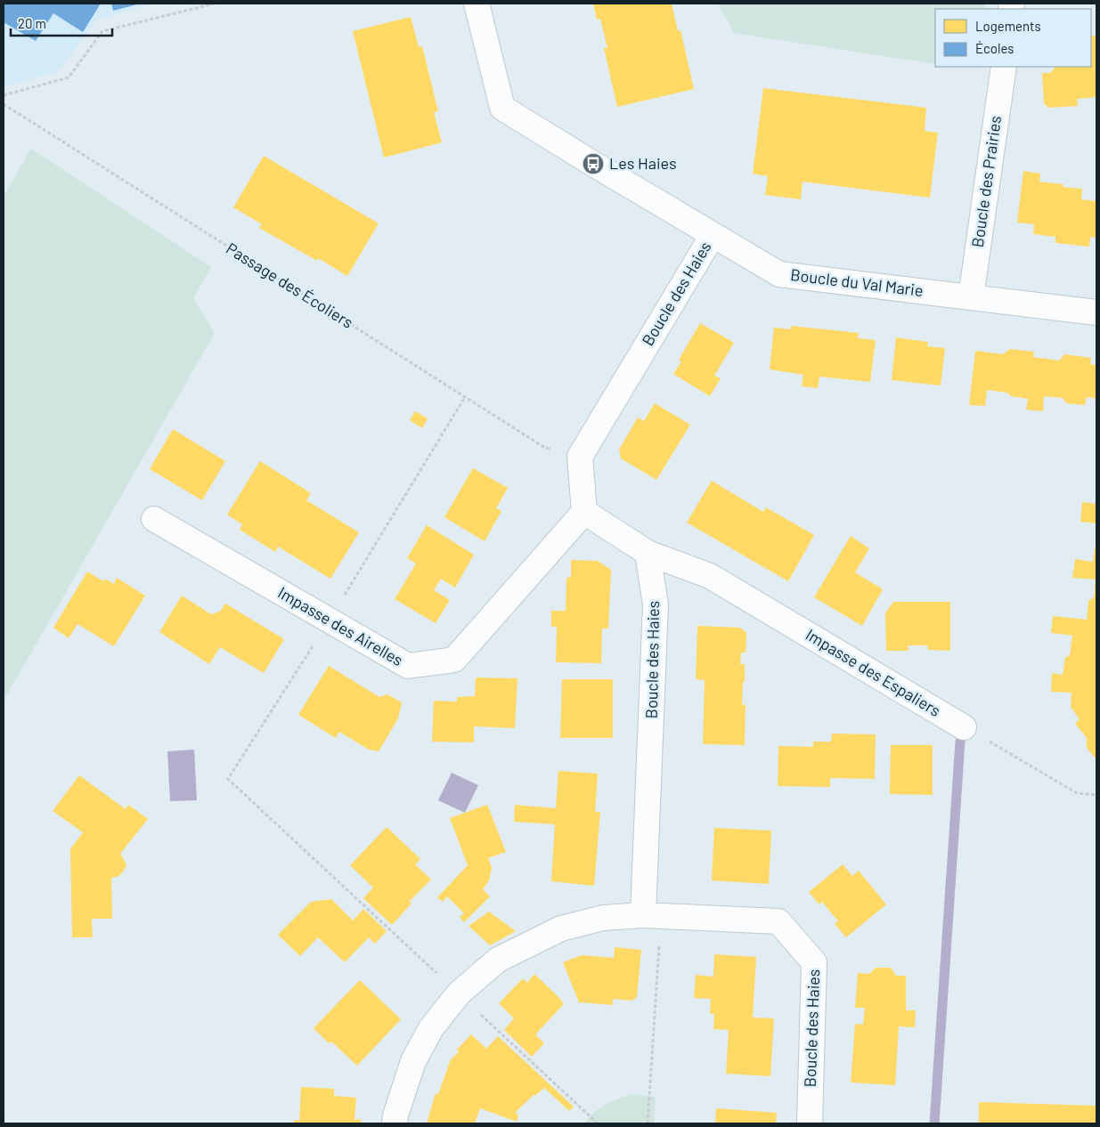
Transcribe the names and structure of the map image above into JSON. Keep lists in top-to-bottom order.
{
  "streets": {
    "street": [
      "Boucle des Prairies",
      "Boucle du Val Marie",
      "Boucle des Haies",
      "Impasse des Airelles",
      "Impasse des Espaliers"
    ],
    "path": ["Passage des Écoliers"]
  },
  "crossings": [
    ["Boucle des Prairies", "Boucle du Val Marie"],
    ["Boucle du Val Marie", "Boucle des Haies"],
    ["Passage des Écoliers", "Boucle des Haies"],
    ["Boucle des Haies", "Impasse des Espaliers"]
  ],
  "places": {
    "bus stop": ["Les Haies"]
  },
  "legend": ["Logements", "Écoles"],
  "scale_bar": "20 m"
}
